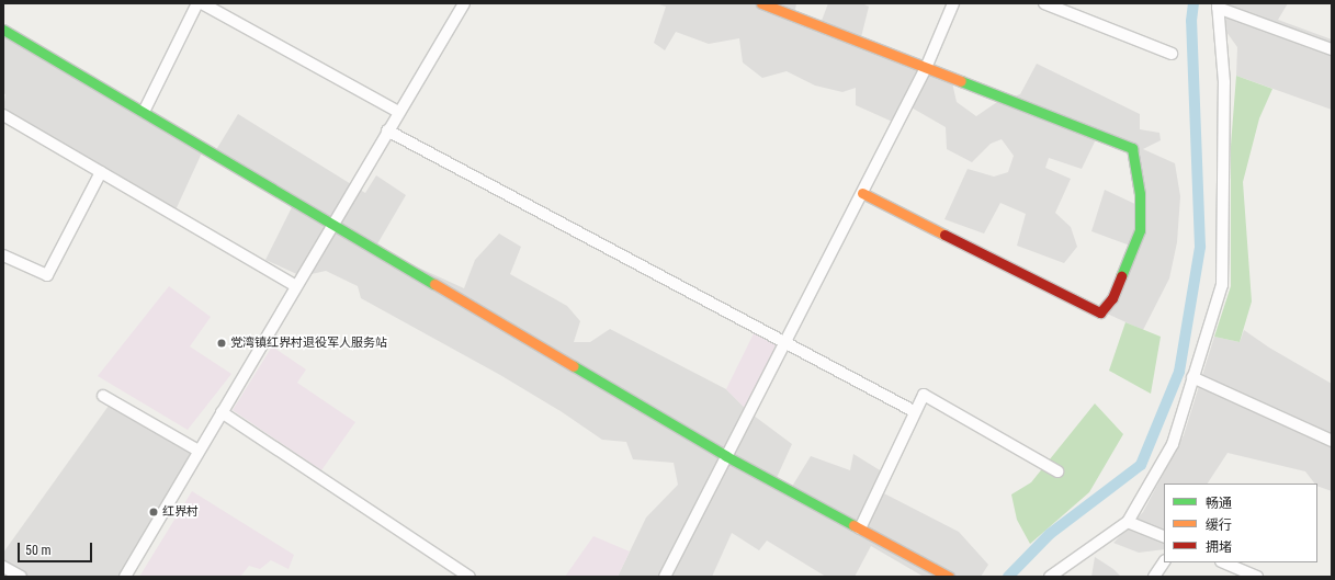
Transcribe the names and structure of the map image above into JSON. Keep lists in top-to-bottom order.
{
  "places": ["党湾镇红界村退役军人服务站", "红界村"],
  "legend": ["畅通", "缓行", "拥堵"],
  "scale_bar": "50 m"
}
